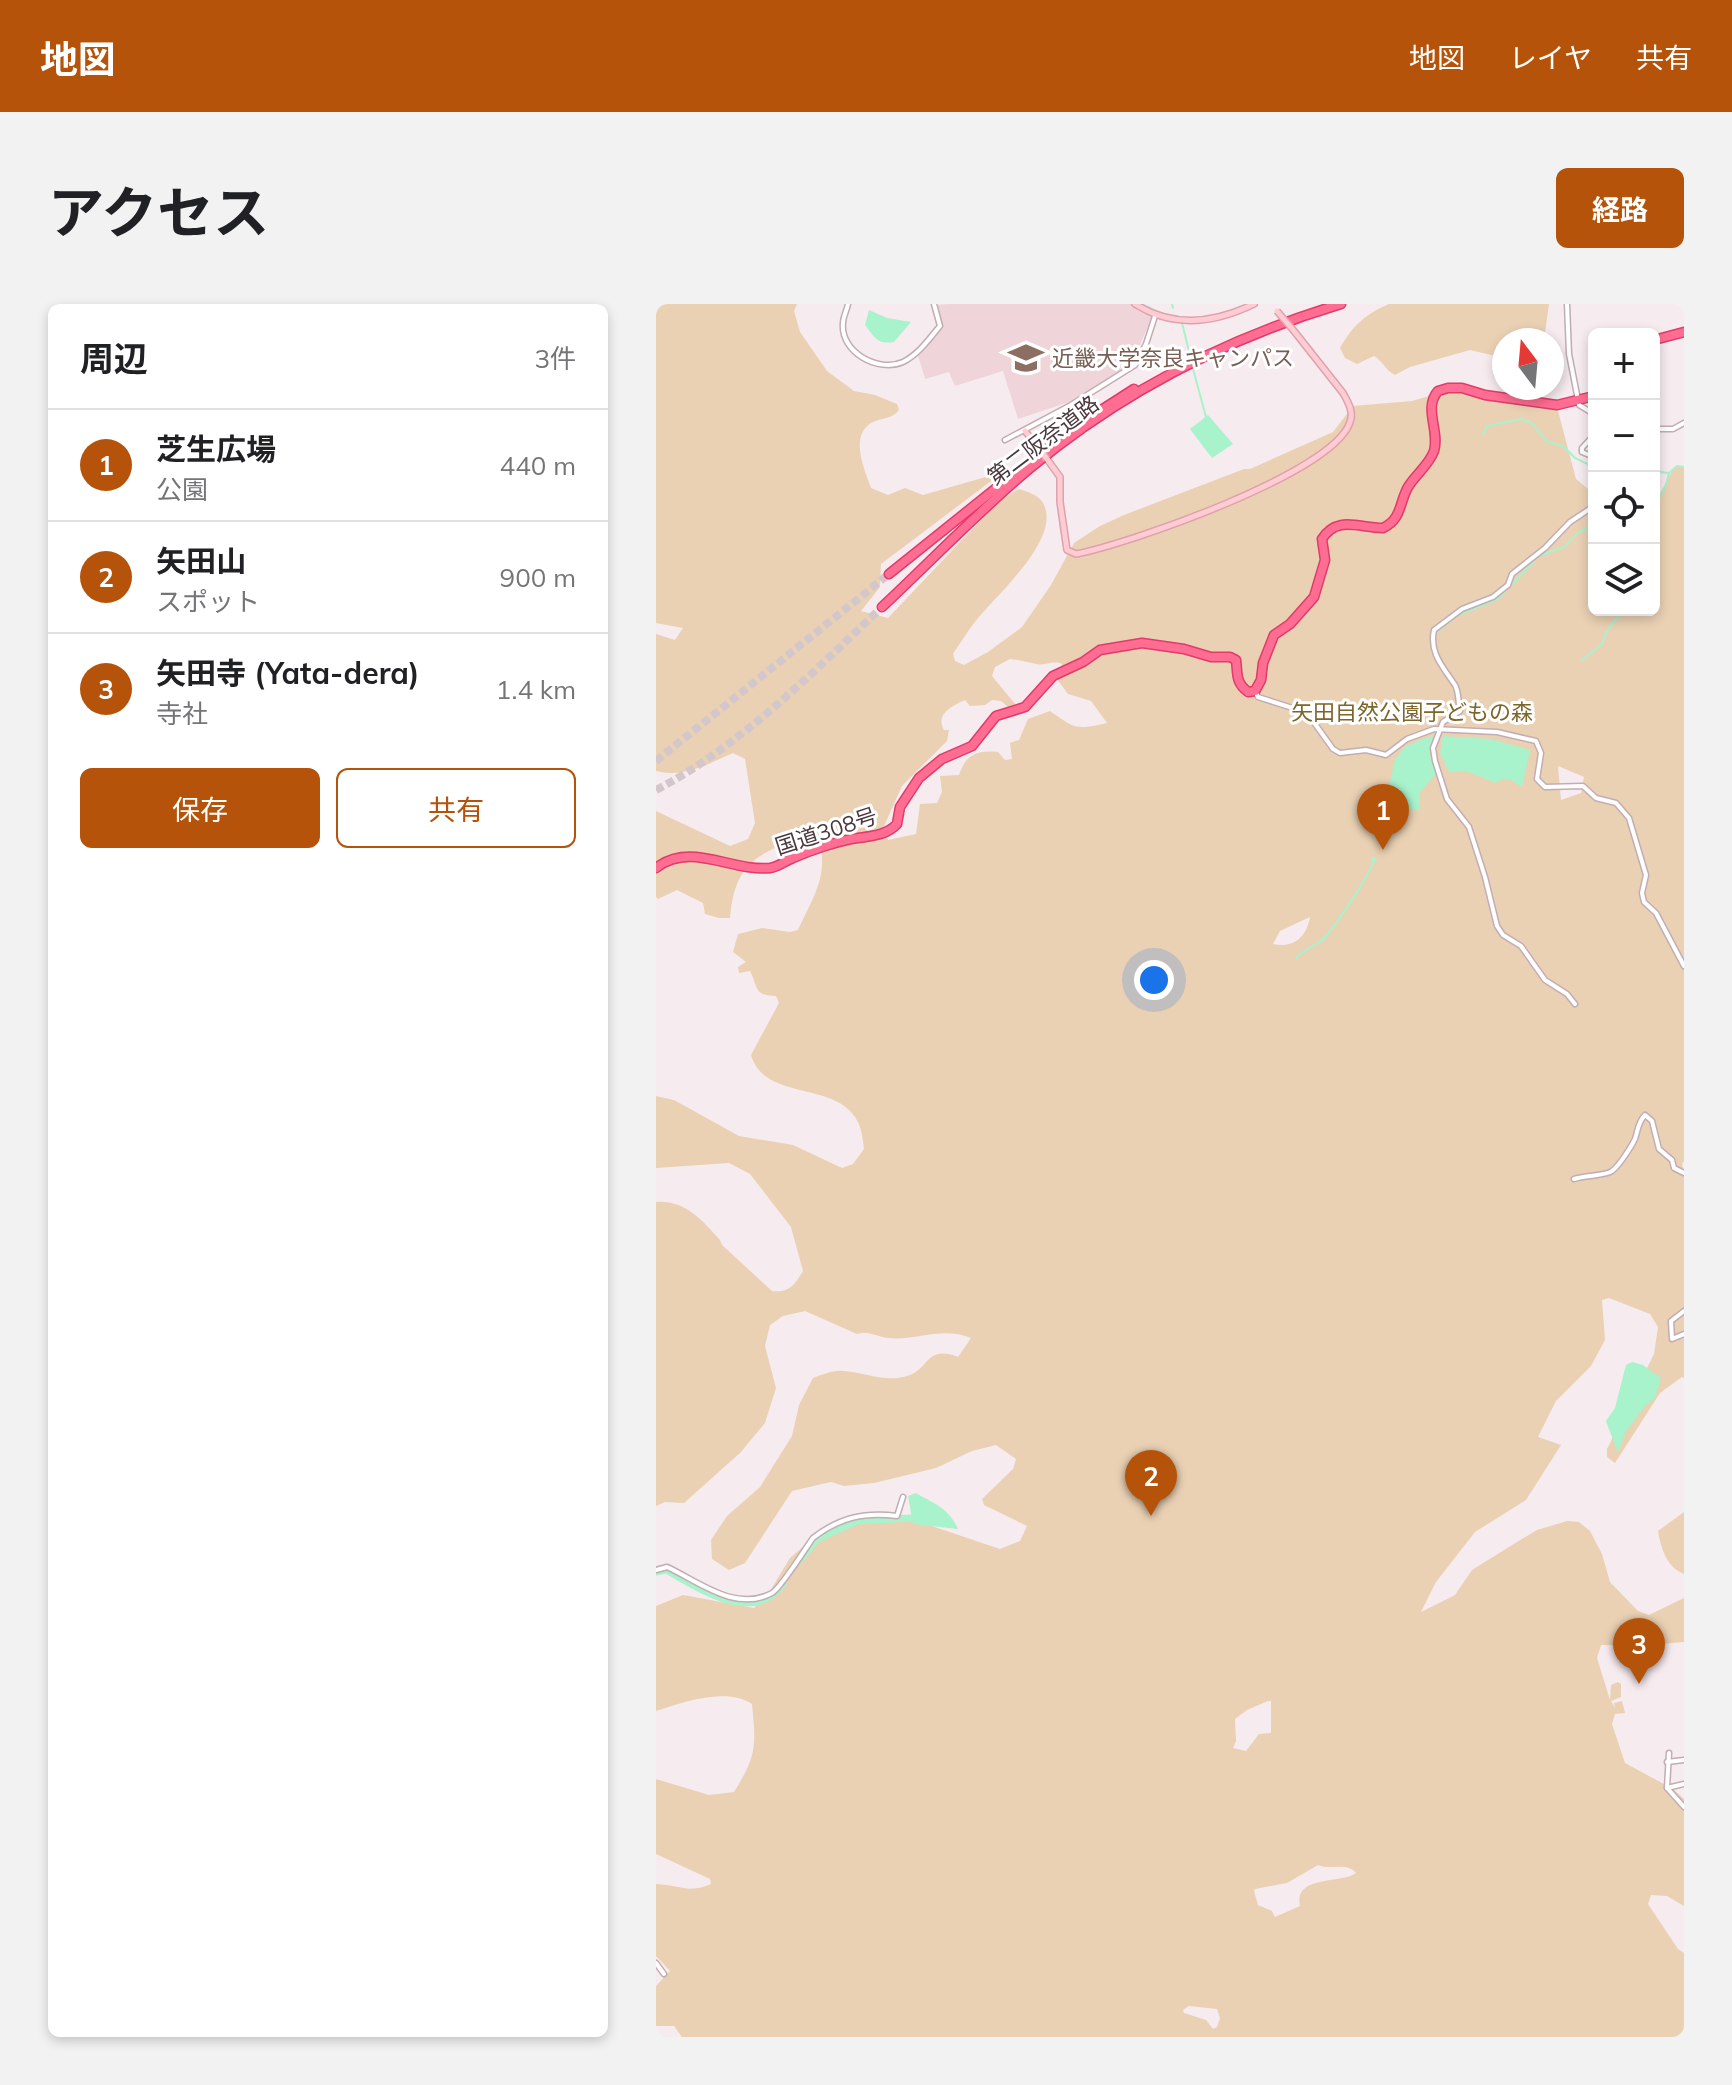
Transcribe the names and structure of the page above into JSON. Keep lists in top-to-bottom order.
{
  "streets": {
    "highway": ["第二阪奈道路", "国道308号"]
  },
  "parks": ["矢田自然公園子どもの森"],
  "places": {
    "school or university": ["近畿大学奈良キャンパス"]
  },
  "north": "top",
  "page": {
    "header": "地図",
    "nav": ["地図", "レイヤ", "共有"],
    "title": "アクセス",
    "buttons": [
      "経路",
      ["保存", "共有"]
    ],
    "heading": ["周辺", "3件"],
    "map_buttons": ["+", "−"],
    "list": [
      {
        "mark": "1",
        "name": "芝生広場",
        "note": "公園",
        "value": "440 m"
      },
      {
        "mark": "2",
        "name": "矢田山",
        "note": "スポット",
        "value": "900 m"
      },
      {
        "mark": "3",
        "name": "矢田寺 (Yata-dera)",
        "note": "寺社",
        "value": "1.4 km"
      }
    ],
    "pins": ["1", "2", "3"]
  }
}
